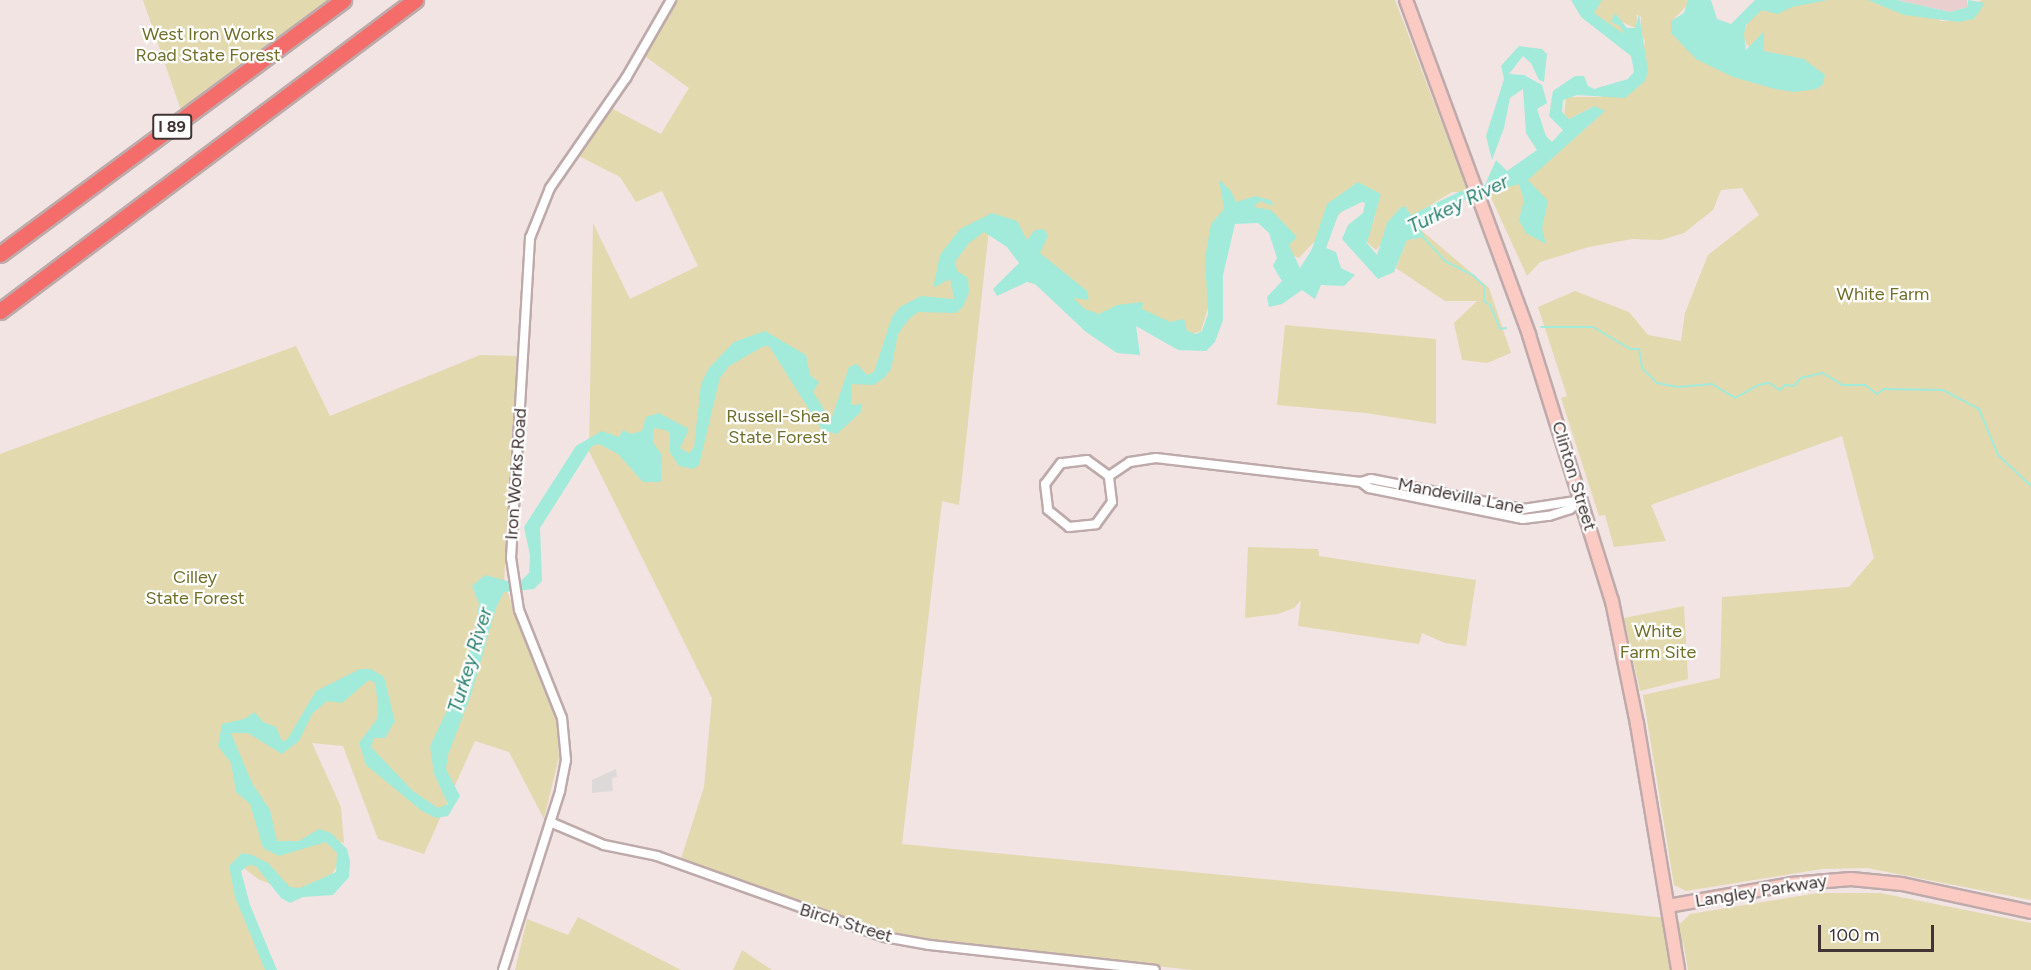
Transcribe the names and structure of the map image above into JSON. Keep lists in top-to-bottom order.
{
  "streets": {
    "highway": ["I 89"],
    "main road": ["Clinton Street", "Langley Parkway"],
    "street": ["Iron Works Road", "Mandevilla Lane", "Birch Street"]
  },
  "crossings": [
    ["Iron Works Road", "Birch Street"],
    ["Clinton Street", "Mandevilla Lane"],
    ["Clinton Street", "Langley Parkway"]
  ],
  "water": ["Turkey River"],
  "parks": [
    "West Iron Works Road State Forest",
    "White Farm",
    "Russell-Shea State Forest",
    "Cilley State Forest",
    "White Farm Site"
  ],
  "scale_bar": "100 m"
}
